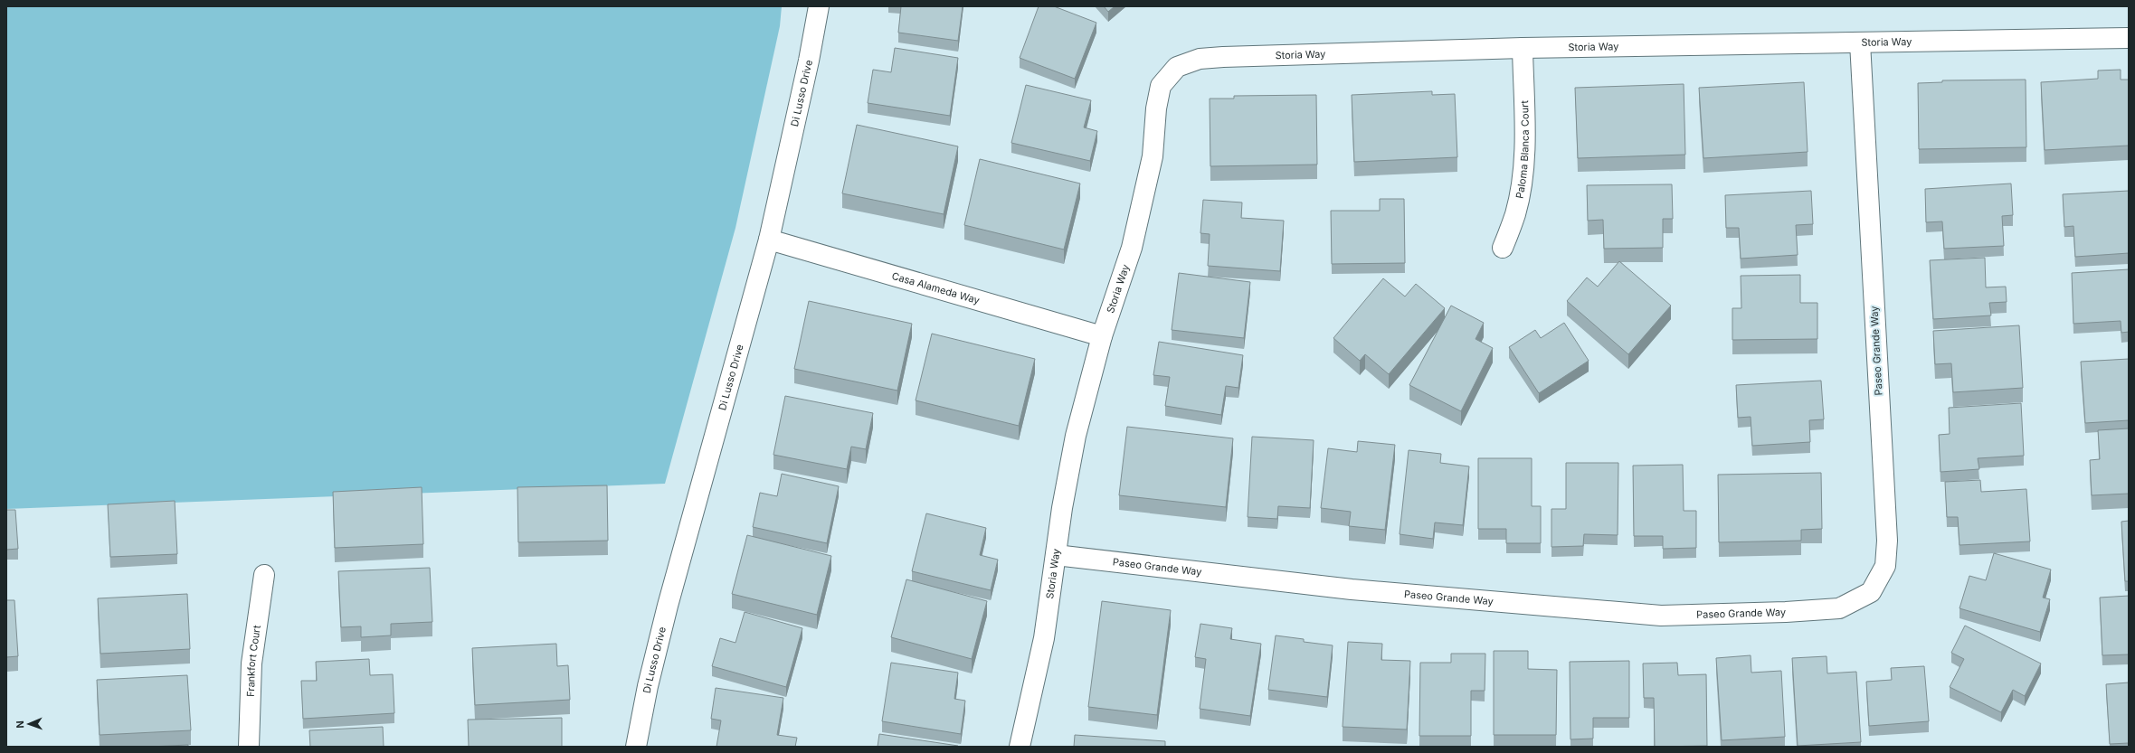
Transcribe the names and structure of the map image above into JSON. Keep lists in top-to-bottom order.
{
  "streets": {
    "street": [
      "Storia Way",
      "Di Lusso Drive",
      "Paloma Blanca Court",
      "Casa Alameda Way",
      "Paseo Grande Way",
      "Frankfort Court"
    ]
  },
  "crossings": [
    ["Storia Way", "Paloma Blanca Court"],
    ["Storia Way", "Casa Alameda Way"],
    ["Storia Way", "Paseo Grande Way"],
    ["Di Lusso Drive", "Casa Alameda Way"]
  ],
  "north": "left"
}
